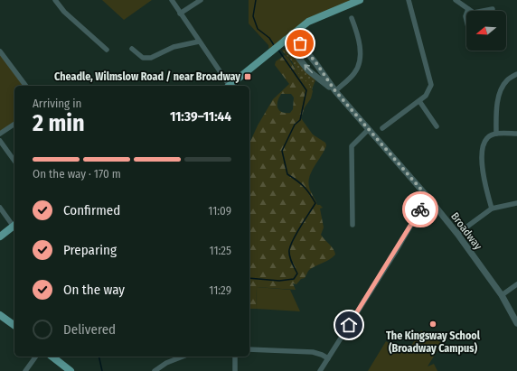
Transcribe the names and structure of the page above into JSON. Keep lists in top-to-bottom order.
{
  "streets": {
    "street": ["Broadway"]
  },
  "places": {
    "transit": ["Cheadle, Wilmslow Road / near Broadway"],
    "other": ["The Kingsway School (Broadway Campus)"]
  },
  "north": "left",
  "page": {
    "heading": ["2 min", "Arriving in", "11:39–11:44"],
    "bar": "On the way · 170 m",
    "list": [
      ["Confirmed", "11:09"],
      ["Preparing", "11:25"],
      ["On the way", "11:29"],
      "Delivered"
    ]
  }
}
